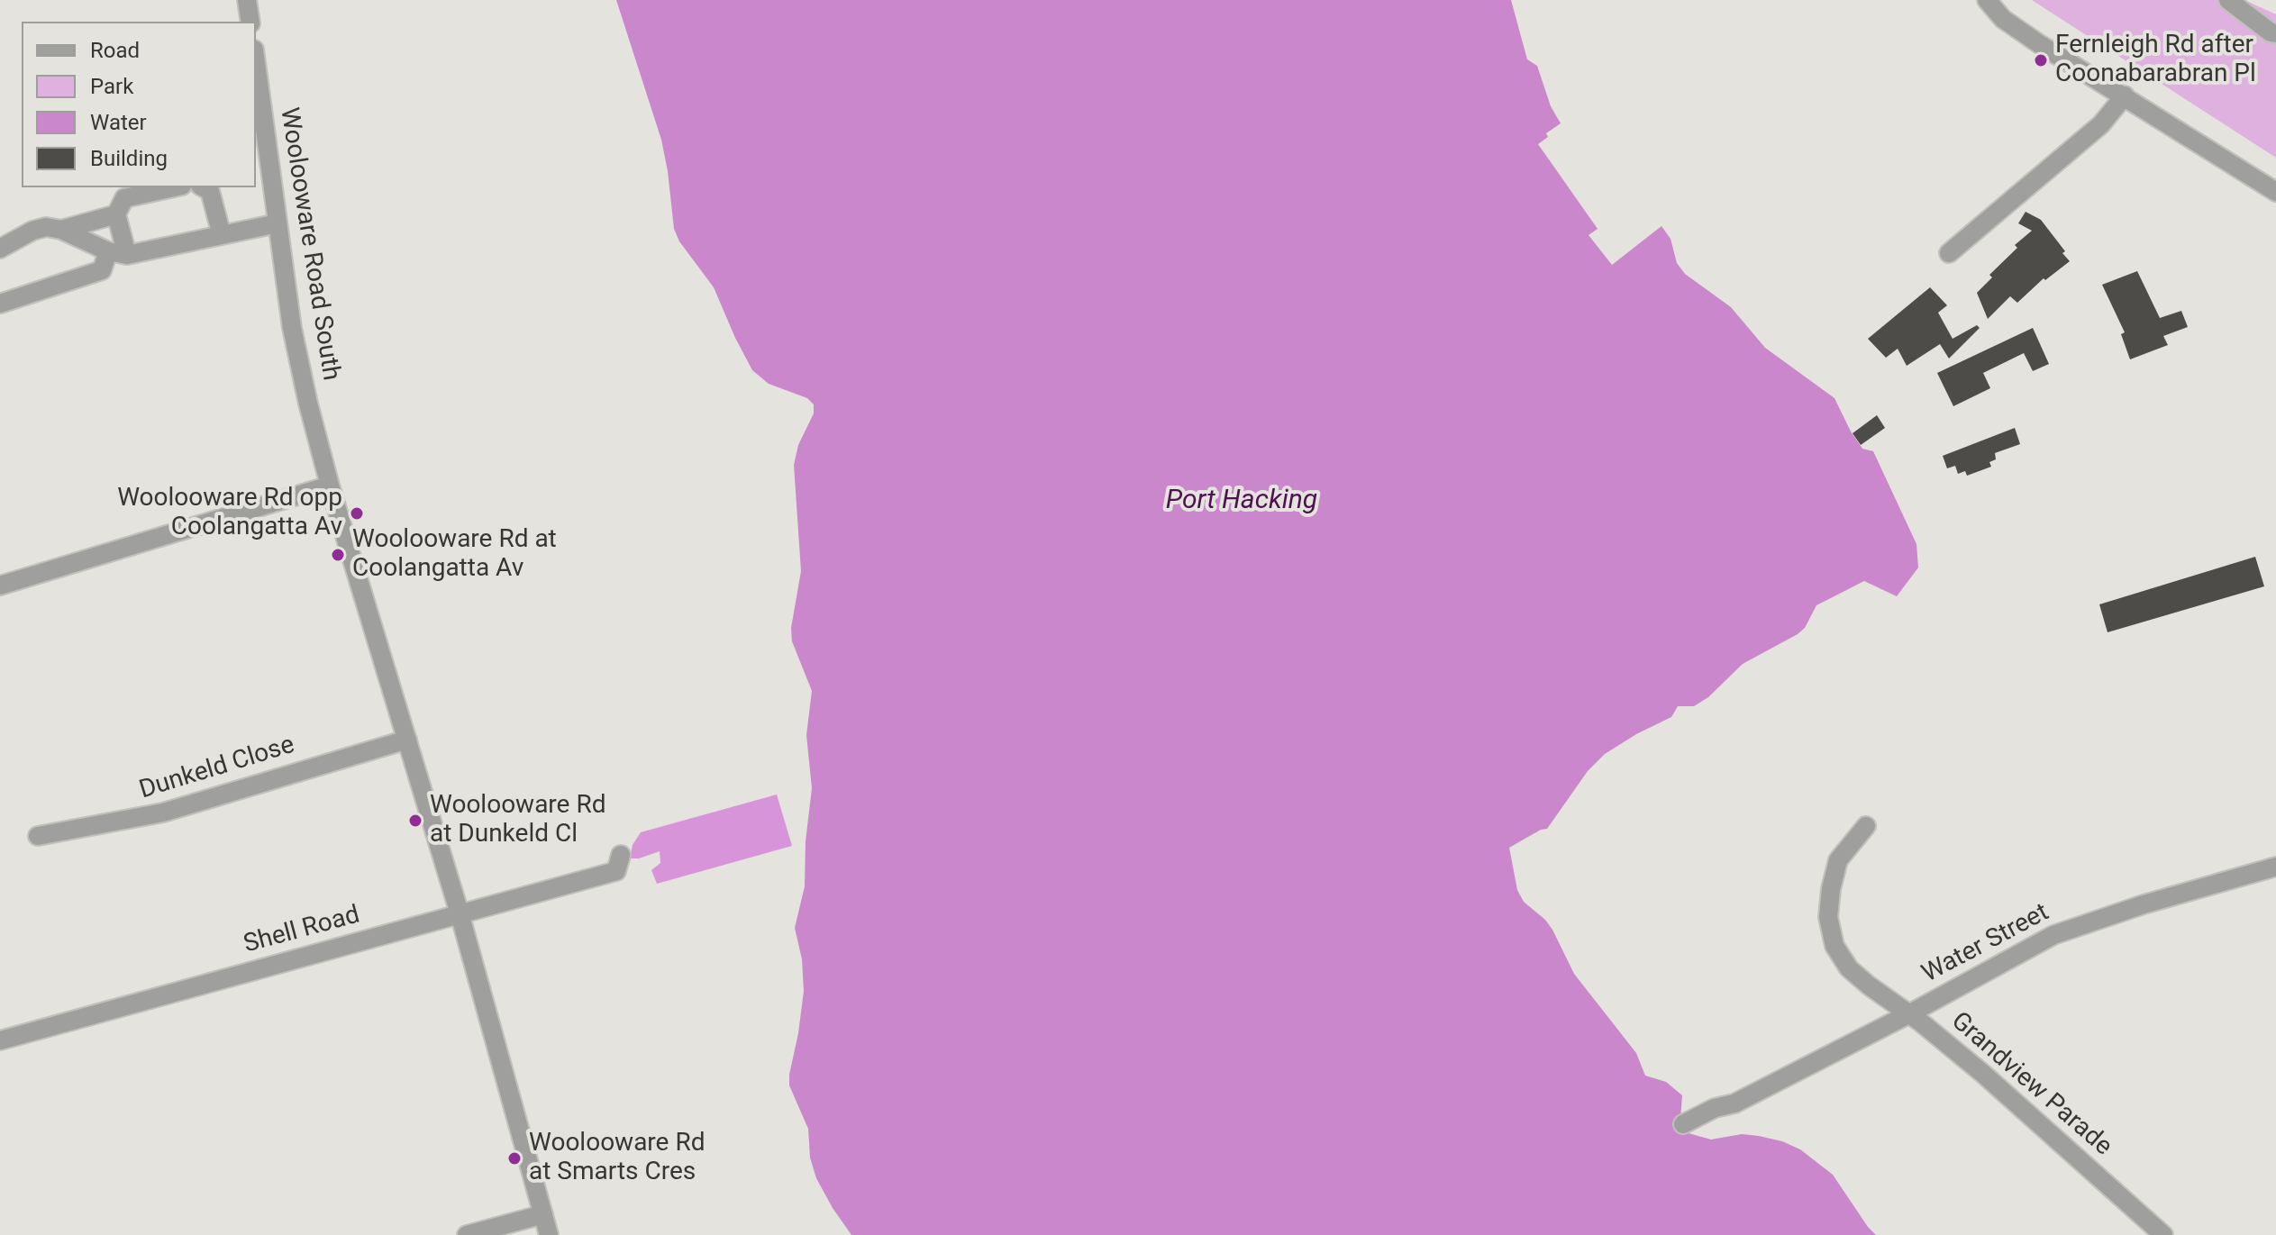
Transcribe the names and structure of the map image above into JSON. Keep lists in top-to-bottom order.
{
  "streets": {
    "street": [
      "Woolooware Road South",
      "Dunkeld Close",
      "Shell Road",
      "Water Street",
      "Grandview Parade"
    ]
  },
  "crossings": [
    ["Woolooware Road South", "Dunkeld Close"],
    ["Woolooware Road South", "Shell Road"],
    ["Water Street", "Grandview Parade"]
  ],
  "water": ["Port Hacking"],
  "places": [
    "Fernleigh Rd after Coonabarabran Pl",
    "Woolooware Rd opp Coolangatta Av",
    "Woolooware Rd at Coolangatta Av",
    "Woolooware Rd at Dunkeld Cl",
    "Woolooware Rd at Smarts Cres"
  ],
  "legend": [
    "Road",
    "Park",
    "Water",
    "Building"
  ]
}
